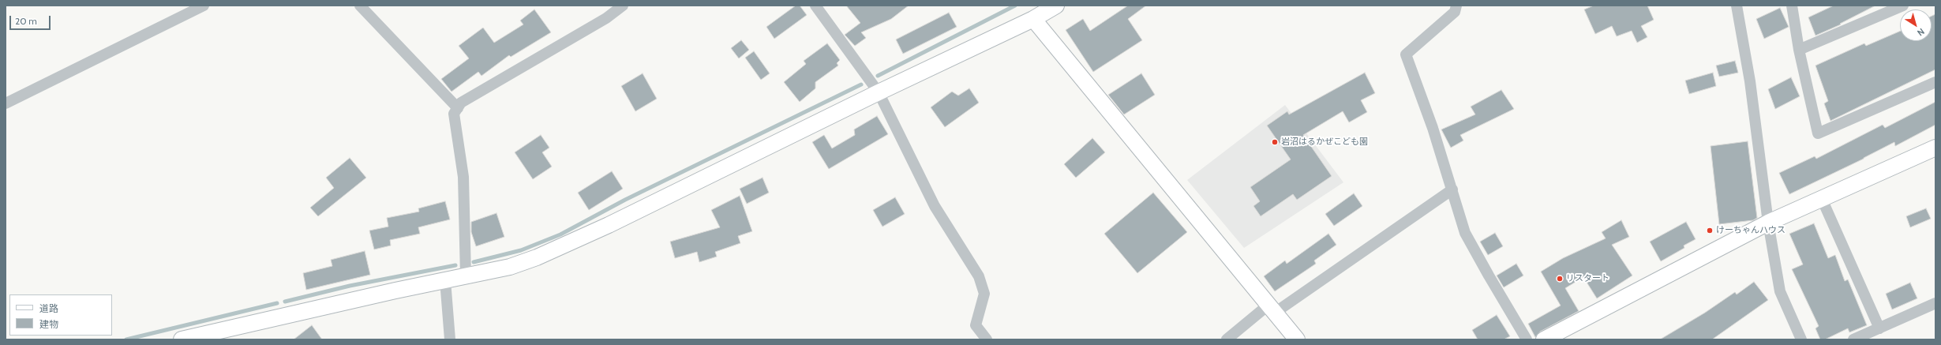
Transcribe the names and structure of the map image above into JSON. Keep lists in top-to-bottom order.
{
  "places": ["岩沼はるかぜこども園", "けーちゃんハウス", "リスタート"],
  "legend": ["道路", "建物"],
  "scale_bar": "20 m",
  "north": "bottom right"
}
